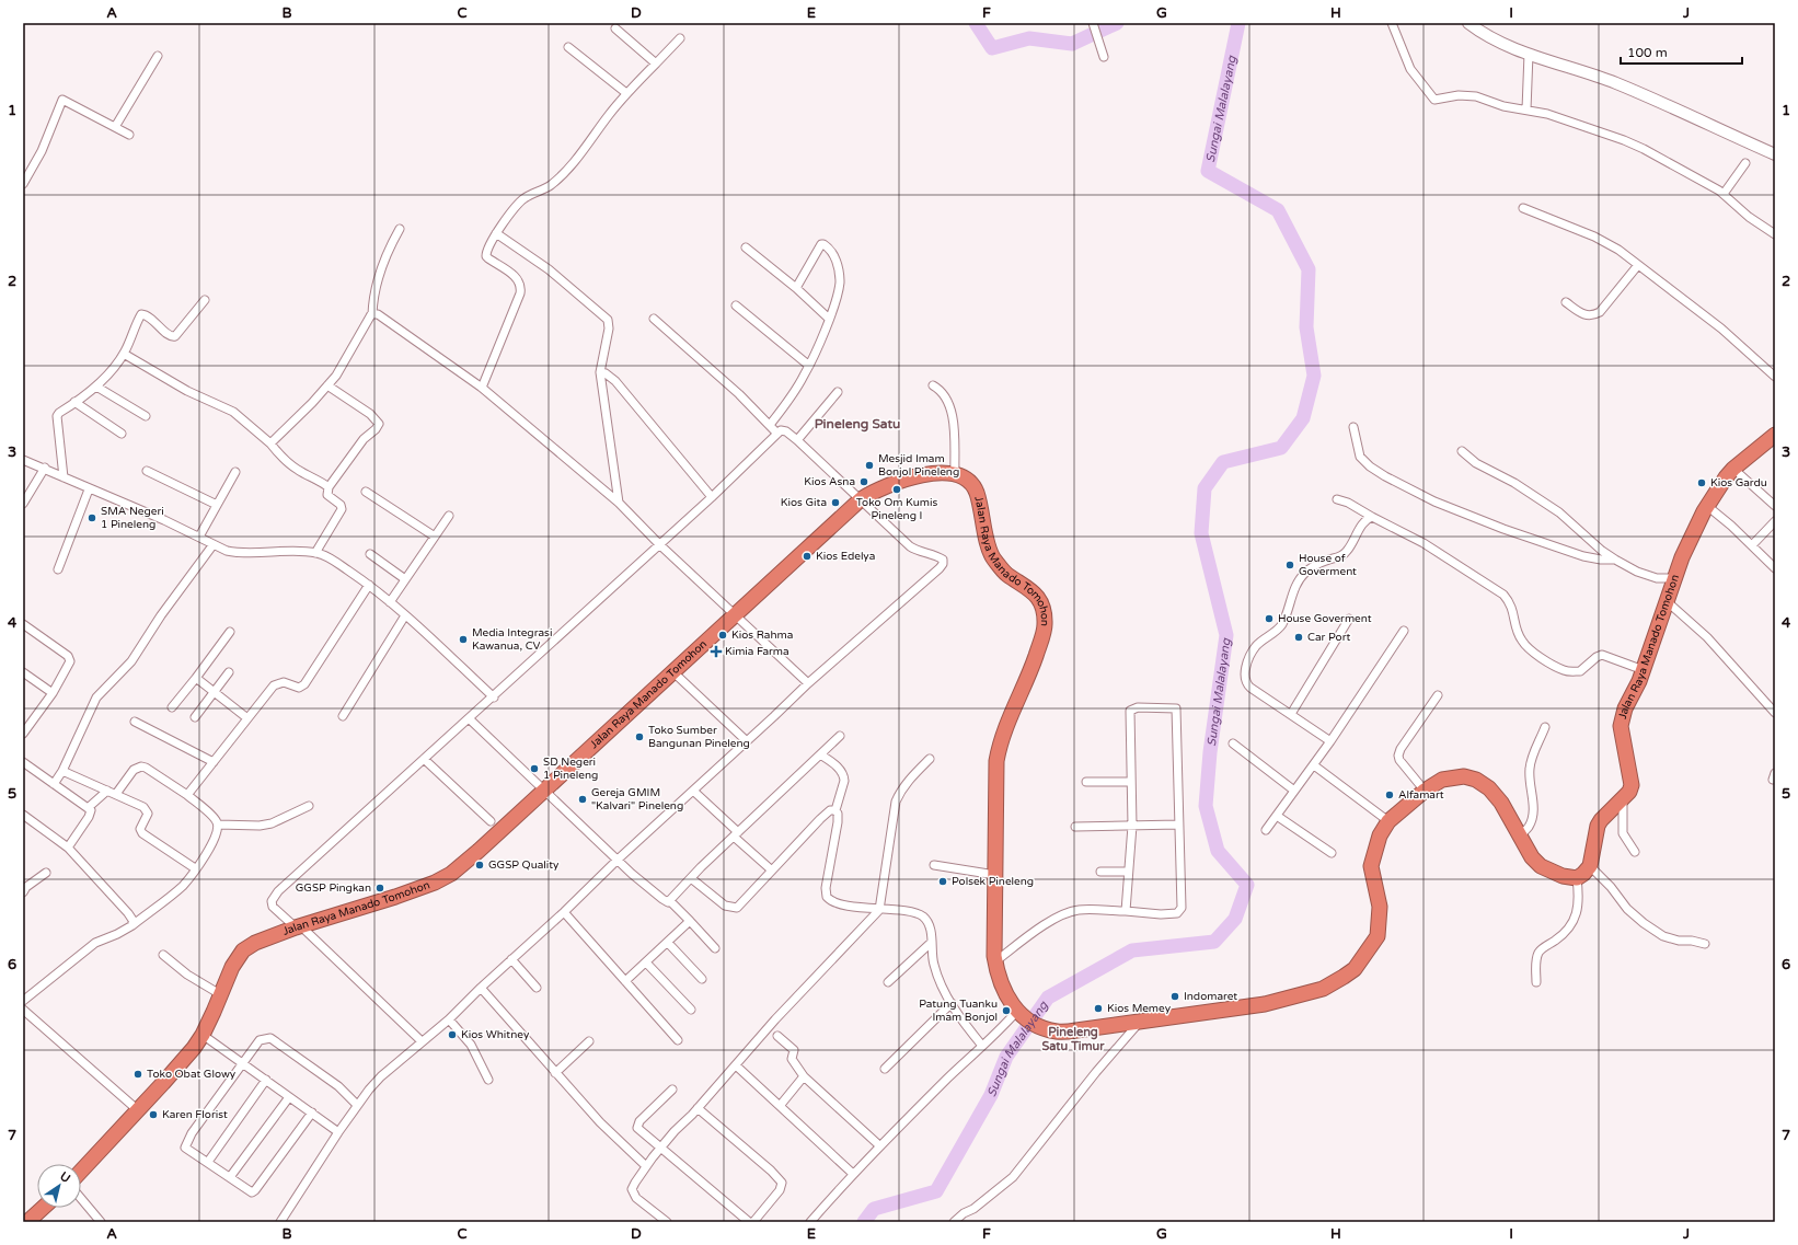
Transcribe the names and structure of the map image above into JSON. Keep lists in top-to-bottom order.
{
  "streets": {
    "highway": ["Jalan Raya Manado Tomohon"]
  },
  "districts": ["Pineleng Satu", "Pineleng Satu Timur"],
  "water": ["Sungai Malalayang"],
  "places": {
    "other": [
      "Mesjid Imam Bonjol Pineleng",
      "Kios Asna",
      "Kios Gardu",
      "Toko Om Kumis Pineleng I",
      "Kios Gita",
      "SMA Negeri 1 Pineleng",
      "Kios Edelya",
      "House of Goverment",
      "House Goverment",
      "Kios Rahma",
      "Car Port",
      "Media Integrasi Kawanua, CV",
      "Toko Sumber Bangunan Pineleng",
      "SD Negeri 1 Pineleng",
      "Alfamart",
      "Gereja GMIM \"Kalvari\" Pineleng",
      "GGSP Quality",
      "Polsek Pineleng",
      "GGSP Pingkan",
      "Indomaret",
      "Kios Memey",
      "Patung Tuanku Imam Bonjol",
      "Kios Whitney",
      "Toko Obat Glowy",
      "Karen Florist"
    ],
    "health": ["Kimia Farma"]
  },
  "scale_bar": "100 m",
  "north": "top right",
  "grid": {
    "columns": [
      "A",
      "B",
      "C",
      "D",
      "E",
      "F",
      "G",
      "H",
      "I",
      "J"
    ],
    "rows": [
      "1",
      "2",
      "3",
      "4",
      "5",
      "6",
      "7"
    ]
  }
}
